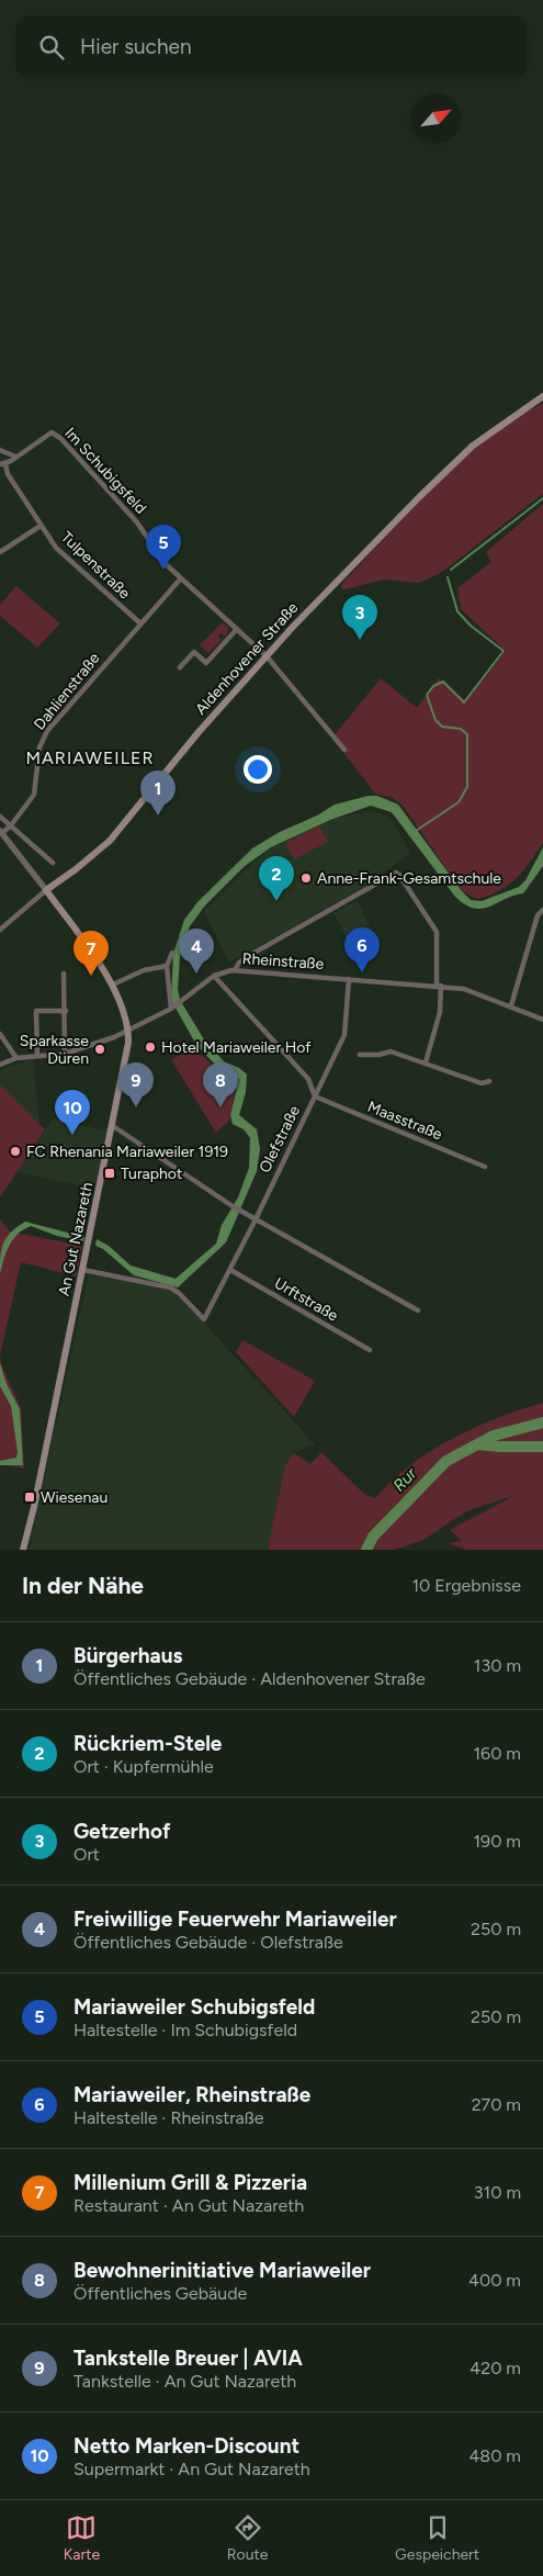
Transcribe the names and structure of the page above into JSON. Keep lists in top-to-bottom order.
{
  "streets": {
    "main road": ["Aldenhovener Straße", "An Gut Nazareth"],
    "street": [
      "Im Schubigsfeld",
      "Tulpenstraße",
      "Dahlienstraße",
      "Rheinstraße",
      "Maasstraße",
      "Olefstraße",
      "Urftstraße"
    ]
  },
  "crossings": [
    ["Im Schubigsfeld", "Aldenhovener Straße"],
    ["Im Schubigsfeld", "Dahlienstraße"],
    ["Tulpenstraße", "Dahlienstraße"],
    ["Aldenhovener Straße", "An Gut Nazareth"],
    ["Rheinstraße", "Olefstraße"],
    ["Maasstraße", "Olefstraße"],
    ["Olefstraße", "An Gut Nazareth"],
    ["Olefstraße", "Urftstraße"]
  ],
  "districts": ["MARIAWEILER"],
  "water": ["Rur"],
  "places": {
    "other": [
      "Anne-Frank-Gesamtschule",
      "Hotel Mariaweiler Hof",
      "Sparkasse Düren",
      "FC Rhenania Mariaweiler 1919"
    ],
    "transit": ["Turaphot", "Wiesenau"]
  },
  "north": "top right",
  "page": {
    "search": "Hier suchen",
    "pins": [
      "5",
      "3",
      "1",
      "2",
      "6",
      "4",
      "7",
      "8",
      "9",
      "10"
    ],
    "heading": ["In der Nähe", "10 Ergebnisse"],
    "list": [
      {
        "mark": "1",
        "name": "Bürgerhaus",
        "note": "Öffentliches Gebäude · Aldenhovener Straße",
        "value": "130 m"
      },
      {
        "mark": "2",
        "name": "Rückriem-Stele",
        "note": "Ort · Kupfermühle",
        "value": "160 m"
      },
      {
        "mark": "3",
        "name": "Getzerhof",
        "note": "Ort",
        "value": "190 m"
      },
      {
        "mark": "4",
        "name": "Freiwillige Feuerwehr Mariaweiler",
        "note": "Öffentliches Gebäude · Olefstraße",
        "value": "250 m"
      },
      {
        "mark": "5",
        "name": "Mariaweiler Schubigsfeld",
        "note": "Haltestelle · Im Schubigsfeld",
        "value": "250 m"
      },
      {
        "mark": "6",
        "name": "Mariaweiler, Rheinstraße",
        "note": "Haltestelle · Rheinstraße",
        "value": "270 m"
      },
      {
        "mark": "7",
        "name": "Millenium Grill & Pizzeria",
        "note": "Restaurant · An Gut Nazareth",
        "value": "310 m"
      },
      {
        "mark": "8",
        "name": "Bewohnerinitiative Mariaweiler",
        "note": "Öffentliches Gebäude",
        "value": "400 m"
      },
      {
        "mark": "9",
        "name": "Tankstelle Breuer | AVIA",
        "note": "Tankstelle · An Gut Nazareth",
        "value": "420 m"
      },
      {
        "mark": "10",
        "name": "Netto Marken-Discount",
        "note": "Supermarkt · An Gut Nazareth",
        "value": "480 m"
      }
    ],
    "nav": ["Karte", "Route", "Gespeichert"]
  }
}
